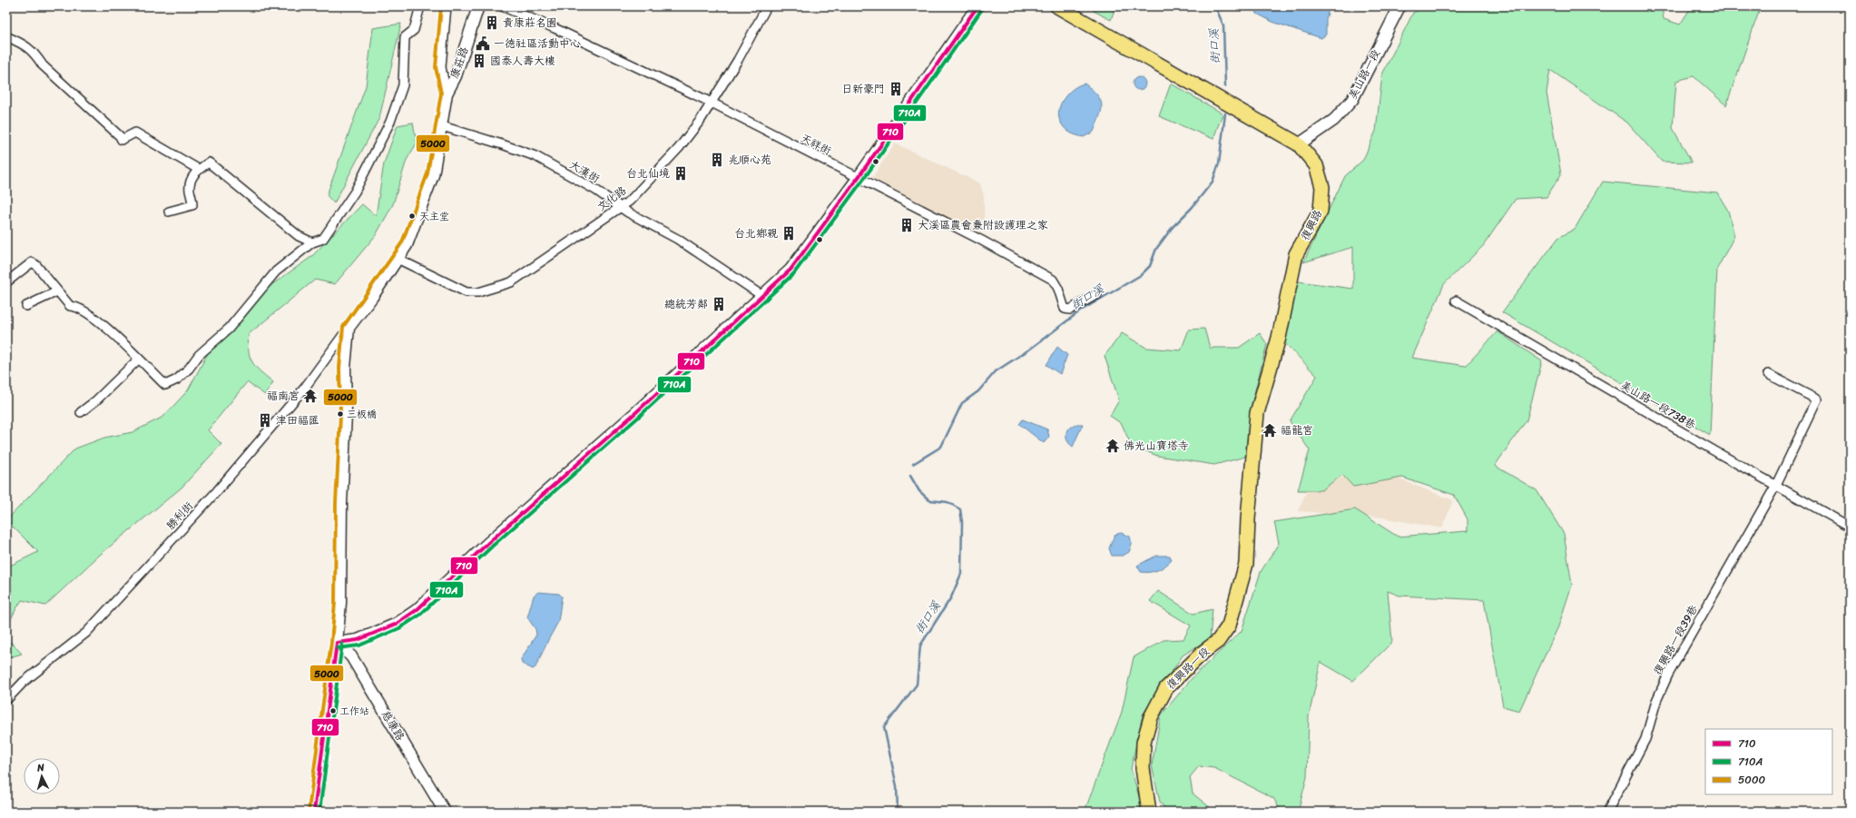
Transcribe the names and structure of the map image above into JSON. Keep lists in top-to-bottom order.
{
  "streets": {
    "main road": ["復興路", "復興路一段"],
    "street": [
      "康莊路",
      "美山路一段",
      "天祥街",
      "大漢街",
      "文化路",
      "美山路一段738巷",
      "勝利街",
      "復興路一段39巷",
      "慈康路"
    ]
  },
  "crossings": [
    ["康莊路", "大漢街"],
    ["康莊路", "文化路"],
    ["康莊路", "勝利街"],
    ["美山路一段", "復興路"],
    ["天祥街", "文化路"],
    ["大漢街", "文化路"],
    ["復興路", "復興路一段"],
    ["美山路一段738巷", "復興路一段39巷"]
  ],
  "water": ["街口溪"],
  "places": {
    "building": [
      "貴康莊名園",
      "國泰人壽大樓",
      "日新豪門",
      "兆順心苑",
      "台北仙境",
      "大溪區農會兼附設護理之家",
      "台北鄉親",
      "總統芳鄰",
      "津田福匯"
    ],
    "public building": ["一德社區活動中心"],
    "other": ["天主堂", "三板橋", "工作站"],
    "temple": ["福南宮", "福龍宮", "佛光山寶塔寺"]
  },
  "lines": ["transit line 710", "transit line 5000", "transit line 710A"],
  "legend": ["710", "710A", "5000"],
  "north": "top"
}
